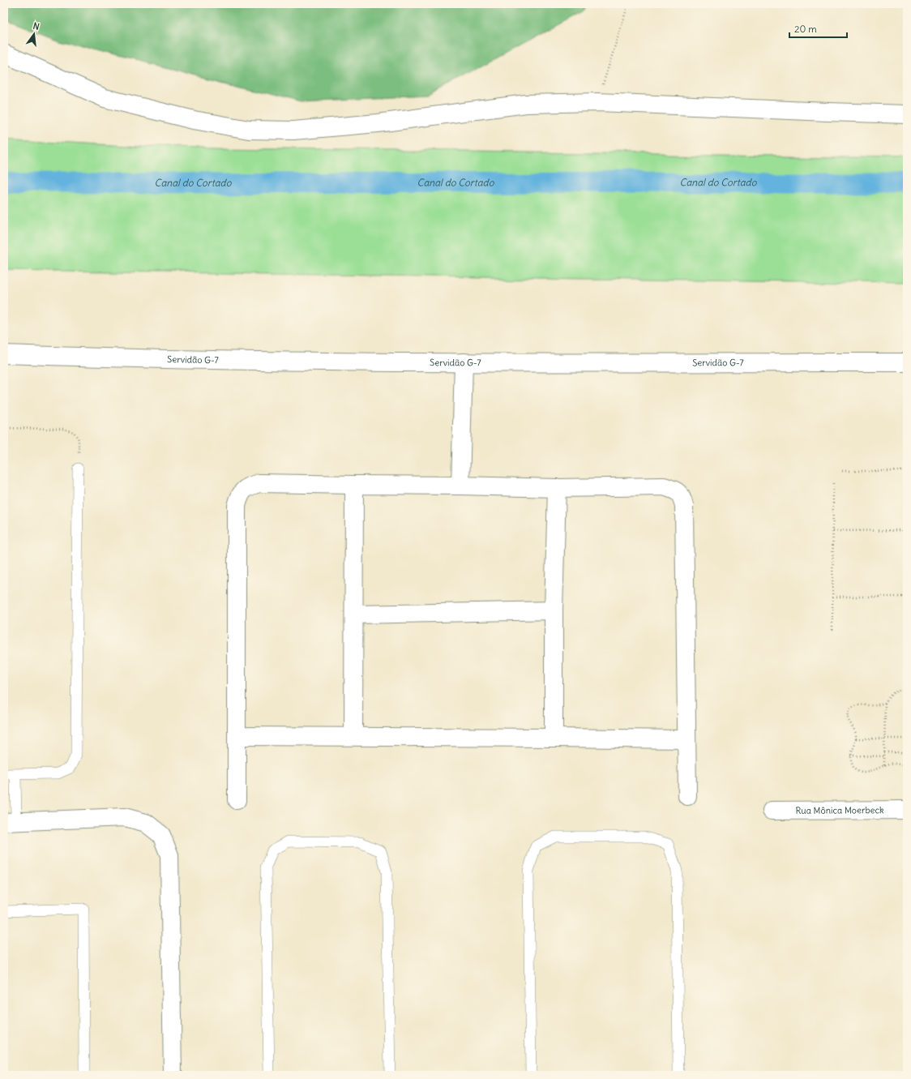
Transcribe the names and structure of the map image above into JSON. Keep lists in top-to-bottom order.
{
  "streets": {
    "street": ["Servidão G-7", "Rua Mônica Moerbeck"]
  },
  "water": ["Canal do Cortado"],
  "scale_bar": "20 m",
  "north": "top"
}
